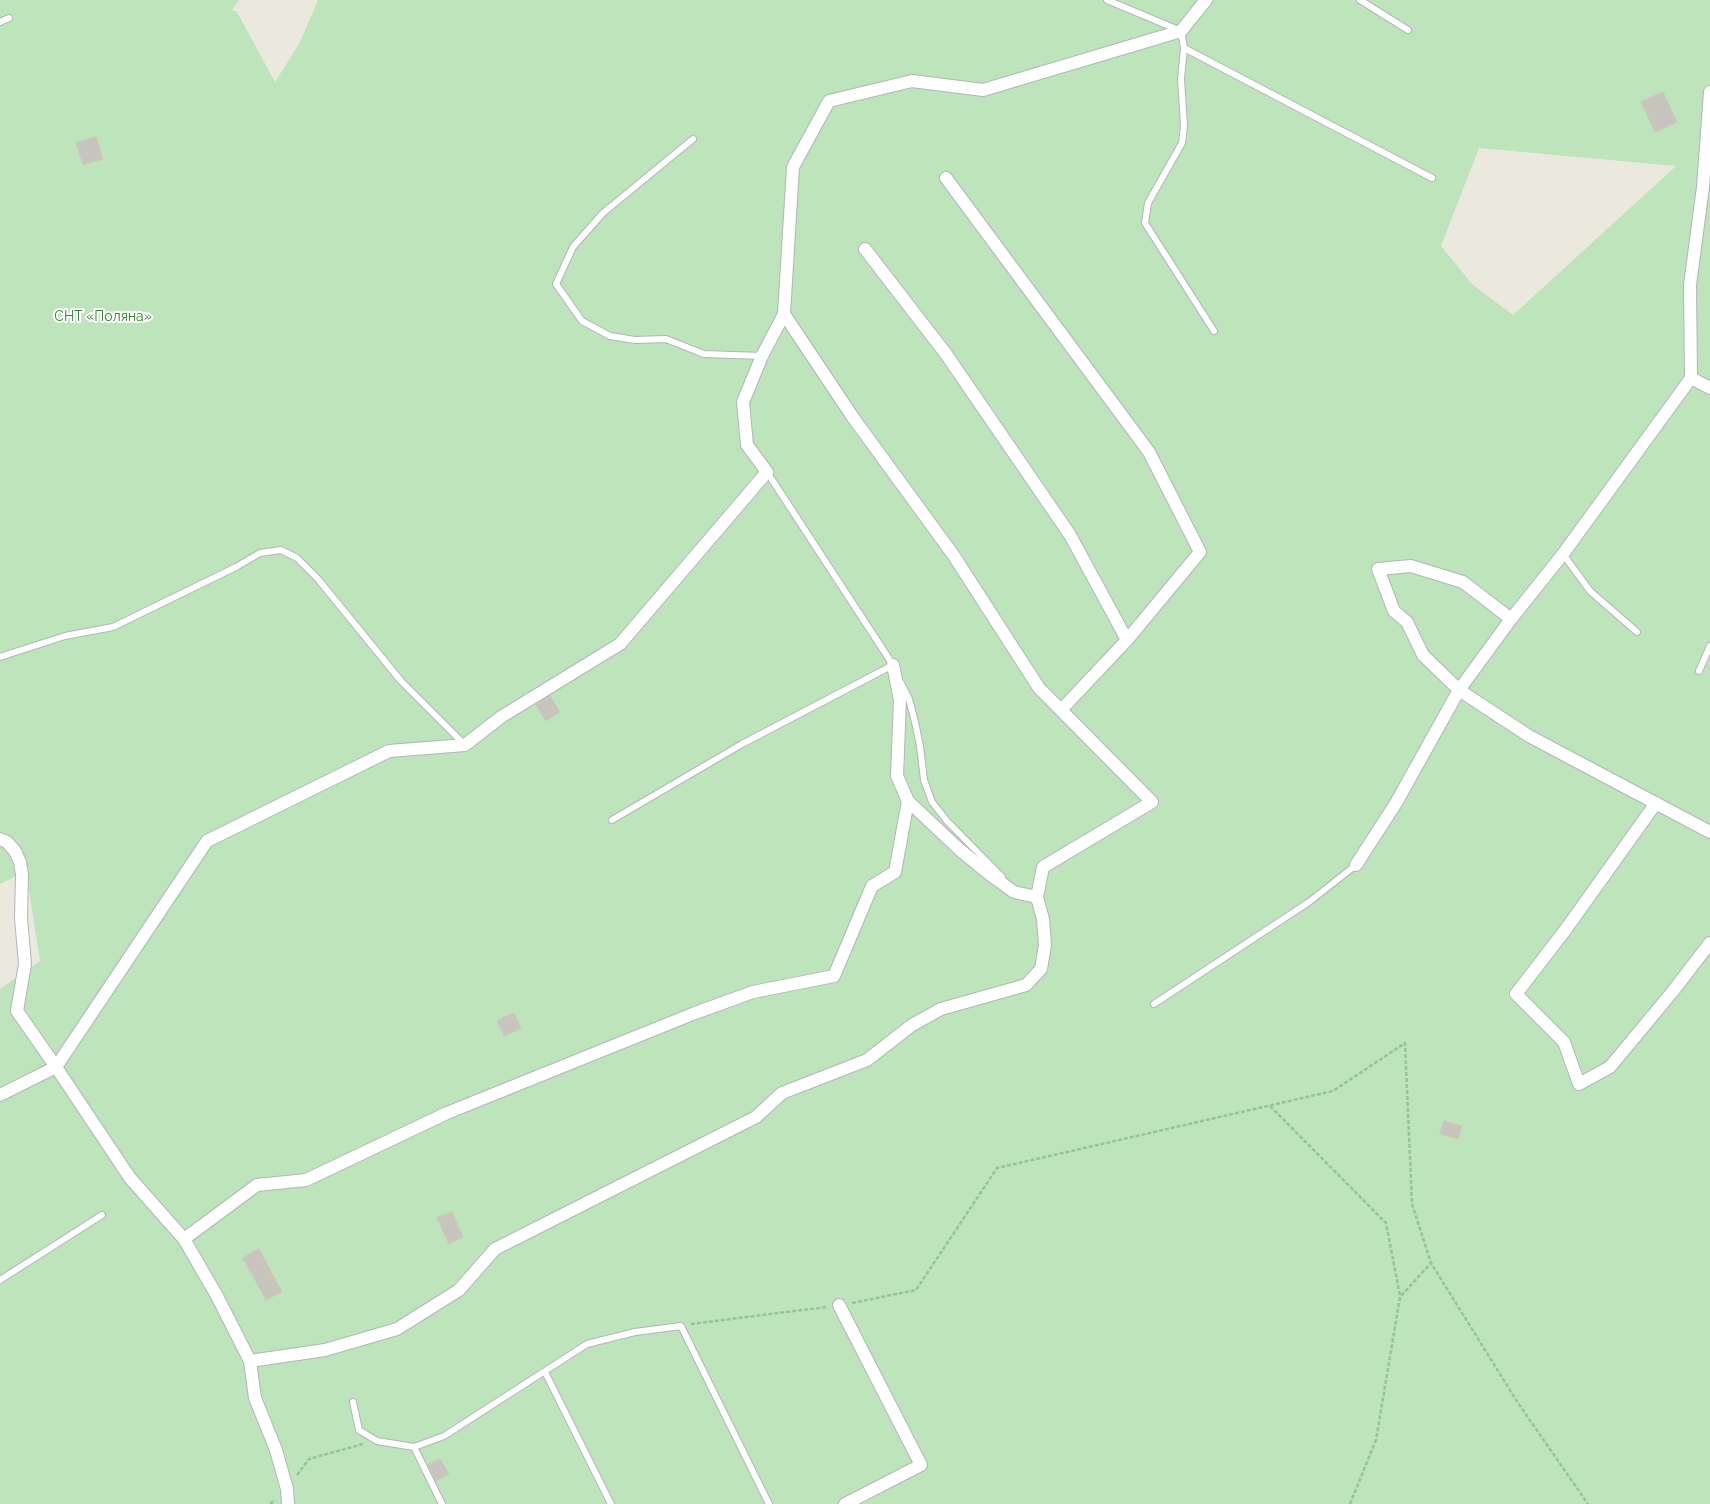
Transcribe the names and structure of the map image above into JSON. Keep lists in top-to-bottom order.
{
  "parks": ["СНТ «Поляна»"]
}
